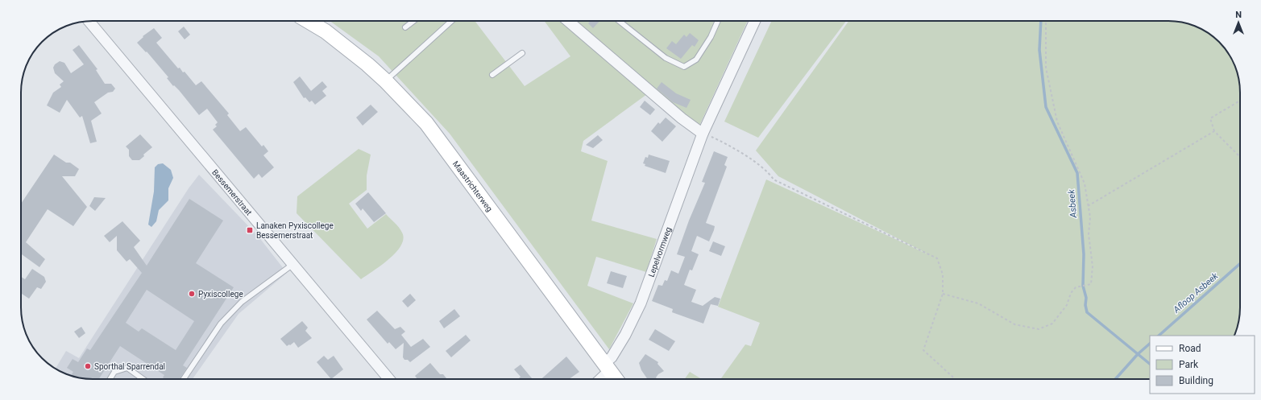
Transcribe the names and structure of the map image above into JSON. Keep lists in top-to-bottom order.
{
  "streets": {
    "main road": ["Maastrichterweg"],
    "street": ["Bessemerstraat", "Lepelvormweg"]
  },
  "crossings": [
    ["Maastrichterweg", "Lepelvormweg"]
  ],
  "water": ["Asbeek", "Afloop Asbeek"],
  "places": {
    "transit": ["Lanaken Pyxiscollege Bessemerstraat"],
    "other": ["Pyxiscollege", "Sporthal Sparrendal"]
  },
  "legend": ["Road", "Park", "Building"],
  "north": "top"
}
